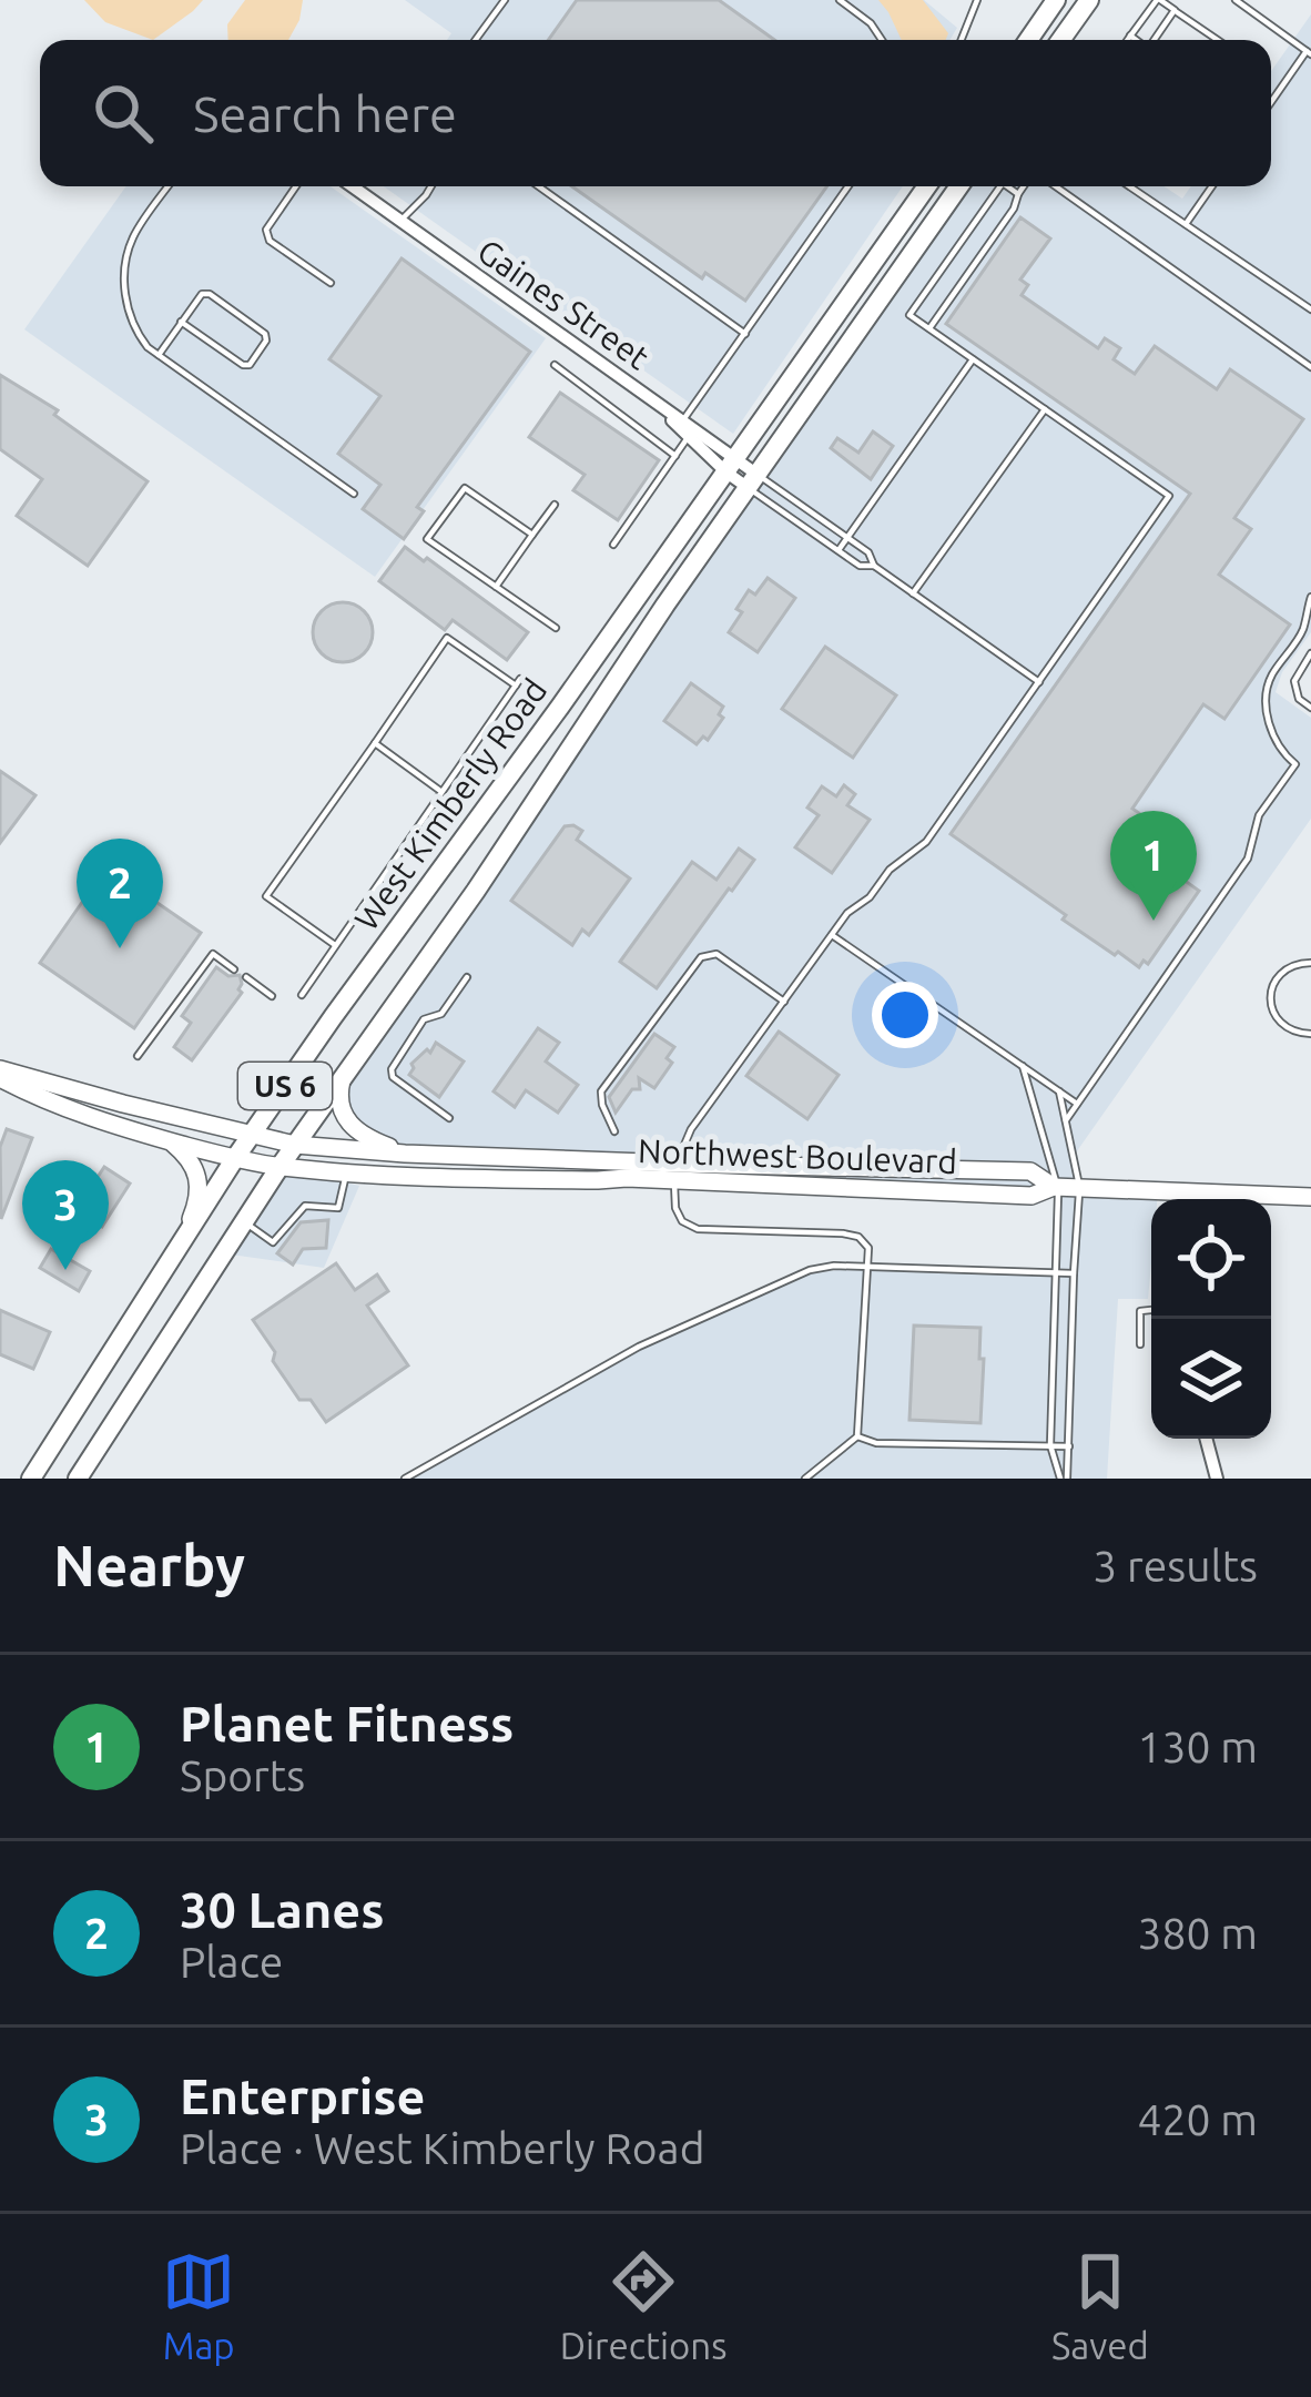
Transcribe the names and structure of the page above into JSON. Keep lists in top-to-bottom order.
{
  "streets": {
    "main road": ["West Kimberly Road", "US 6", "Northwest Boulevard"],
    "street": ["Gaines Street"]
  },
  "crossings": [
    ["Gaines Street", "West Kimberly Road"],
    ["West Kimberly Road", "Northwest Boulevard"]
  ],
  "page": {
    "search": "Search here",
    "pins": ["1", "2", "3"],
    "heading": ["Nearby", "3 results"],
    "list": [
      {
        "mark": "1",
        "name": "Planet Fitness",
        "note": "Sports",
        "value": "130 m"
      },
      {
        "mark": "2",
        "name": "30 Lanes",
        "note": "Place",
        "value": "380 m"
      },
      {
        "mark": "3",
        "name": "Enterprise",
        "note": "Place · West Kimberly Road",
        "value": "420 m"
      }
    ],
    "nav": ["Map", "Directions", "Saved"]
  }
}
